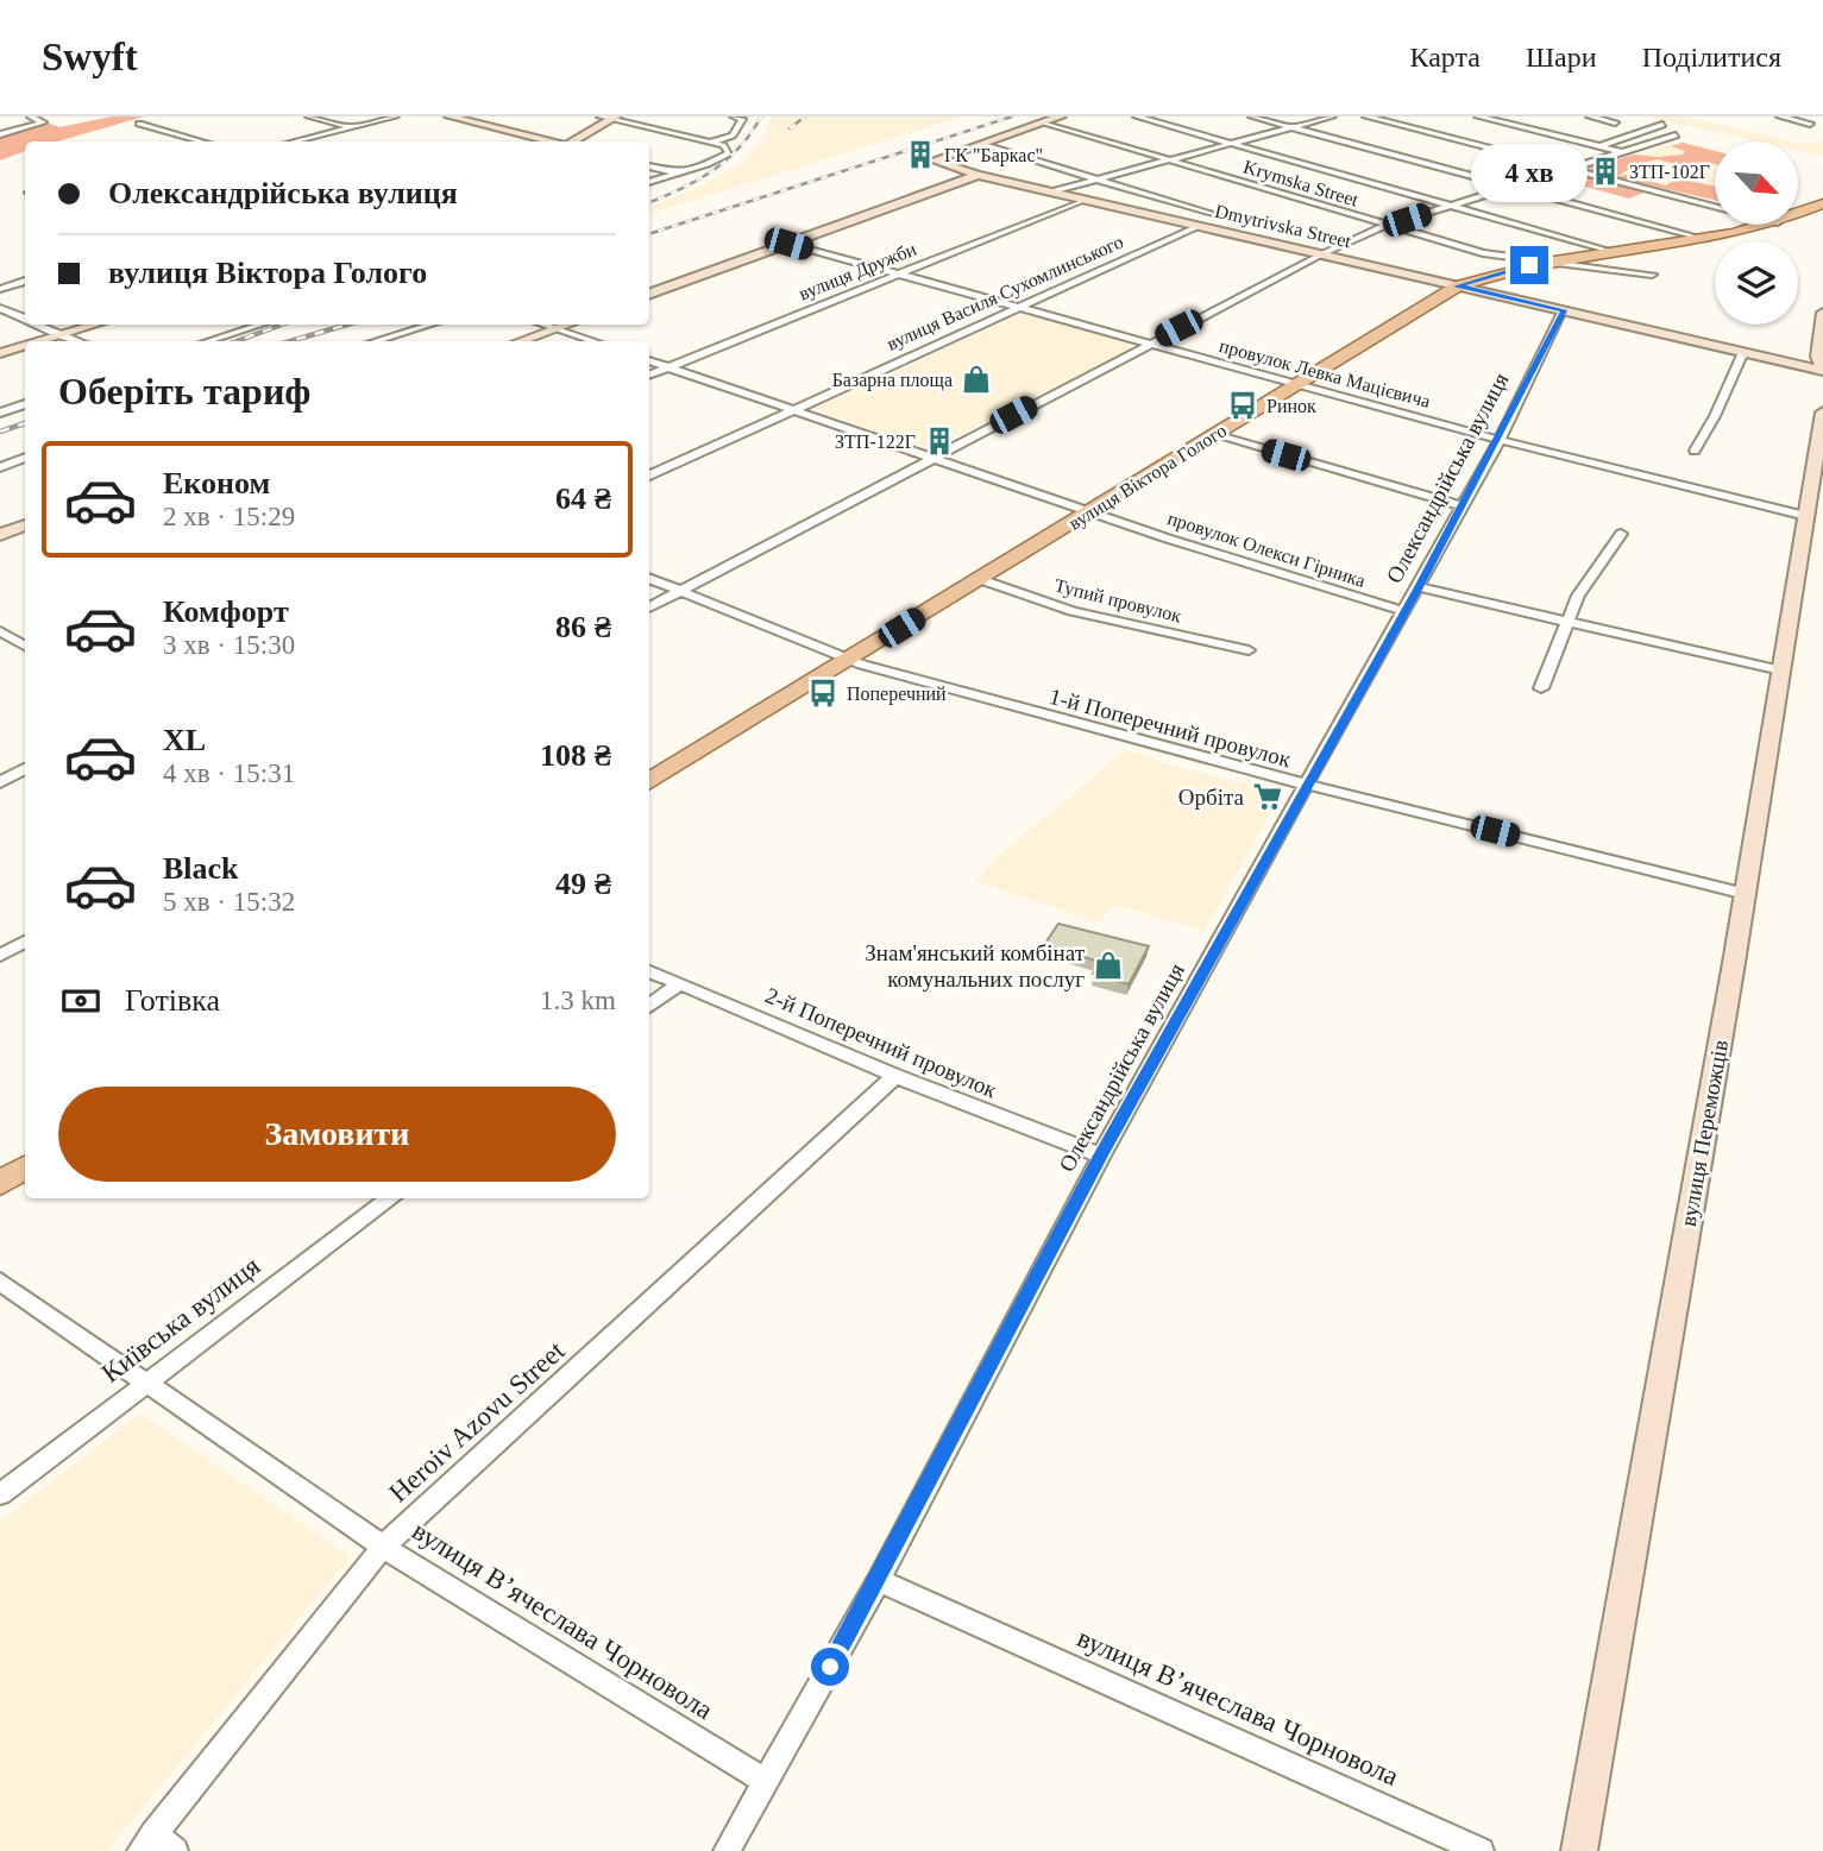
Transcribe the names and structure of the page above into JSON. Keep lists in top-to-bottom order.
{
  "streets": {
    "main road": ["вулиця Віктора Голого"],
    "street": [
      "Krymska Street",
      "Dmytrivska Street",
      "вулиця Дружби",
      "вулиця Василя Сухомлинського",
      "провулок Левка Мацієвича",
      "Олександрійська вулиця",
      "провулок Олекси Гірника",
      "Тупий провулок",
      "1-й Поперечний провулок",
      "2-й Поперечний провулок",
      "вулиця Переможців",
      "Київська вулиця",
      "Heroiv Azovu Street",
      "вулиця Вʼячеслава Чорновола"
    ]
  },
  "crossings": [
    ["Krymska Street", "вулиця Віктора Голого"],
    ["Dmytrivska Street", "вулиця Дружби"],
    ["Dmytrivska Street", "вулиця Василя Сухомлинського"],
    ["Dmytrivska Street", "вулиця Віктора Голого"],
    ["Dmytrivska Street", "Олександрійська вулиця"],
    ["вулиця Дружби", "провулок Левка Мацієвича"],
    ["вулиця Дружби", "провулок Олекси Гірника"],
    ["вулиця Василя Сухомлинського", "провулок Левка Мацієвича"],
    ["вулиця Василя Сухомлинського", "провулок Олекси Гірника"],
    ["провулок Левка Мацієвича", "вулиця Віктора Голого"],
    ["провулок Левка Мацієвича", "Олександрійська вулиця"],
    ["провулок Левка Мацієвича", "вулиця Переможців"],
    ["вулиця Віктора Голого", "провулок Олекси Гірника"],
    ["вулиця Віктора Голого", "Тупий провулок"],
    ["вулиця Віктора Голого", "1-й Поперечний провулок"],
    ["Олександрійська вулиця", "провулок Олекси Гірника"],
    ["Олександрійська вулиця", "1-й Поперечний провулок"],
    ["Олександрійська вулиця", "2-й Поперечний провулок"],
    ["Олександрійська вулиця", "вулиця Вʼячеслава Чорновола"],
    ["1-й Поперечний провулок", "вулиця Переможців"],
    ["2-й Поперечний провулок", "Heroiv Azovu Street"],
    ["Київська вулиця", "вулиця Вʼячеслава Чорновола"],
    ["Heroiv Azovu Street", "вулиця Вʼячеслава Чорновола"]
  ],
  "places": {
    "building": ["ГК \"Баркас\"", "ЗТП-102Г", "ЗТП-122Г"],
    "shop": ["Базарна площа", "Знам'янський комбінат комунальних послуг"],
    "bus stop": ["Ринок", "Поперечний"],
    "supermarket": ["Орбіта"]
  },
  "north": "bottom right",
  "page": {
    "header": "Swyft",
    "nav": ["Карта", "Шари", "Поділитися"],
    "banner": ["Олександрійська вулиця", "вулиця Віктора Голого"],
    "bubble": "4 хв",
    "heading": "Оберіть тариф",
    "list": [
      {
        "name": "Економ",
        "note": "2 хв · 15:29",
        "value": "64 ₴"
      },
      {
        "name": "Комфорт",
        "note": "3 хв · 15:30",
        "value": "86 ₴"
      },
      {
        "name": "XL",
        "note": "4 хв · 15:31",
        "value": "108 ₴"
      },
      {
        "name": "Black",
        "note": "5 хв · 15:32",
        "value": "49 ₴"
      }
    ],
    "pay": ["Готівка", "1.3 km"],
    "buttons": "Замовити"
  }
}
